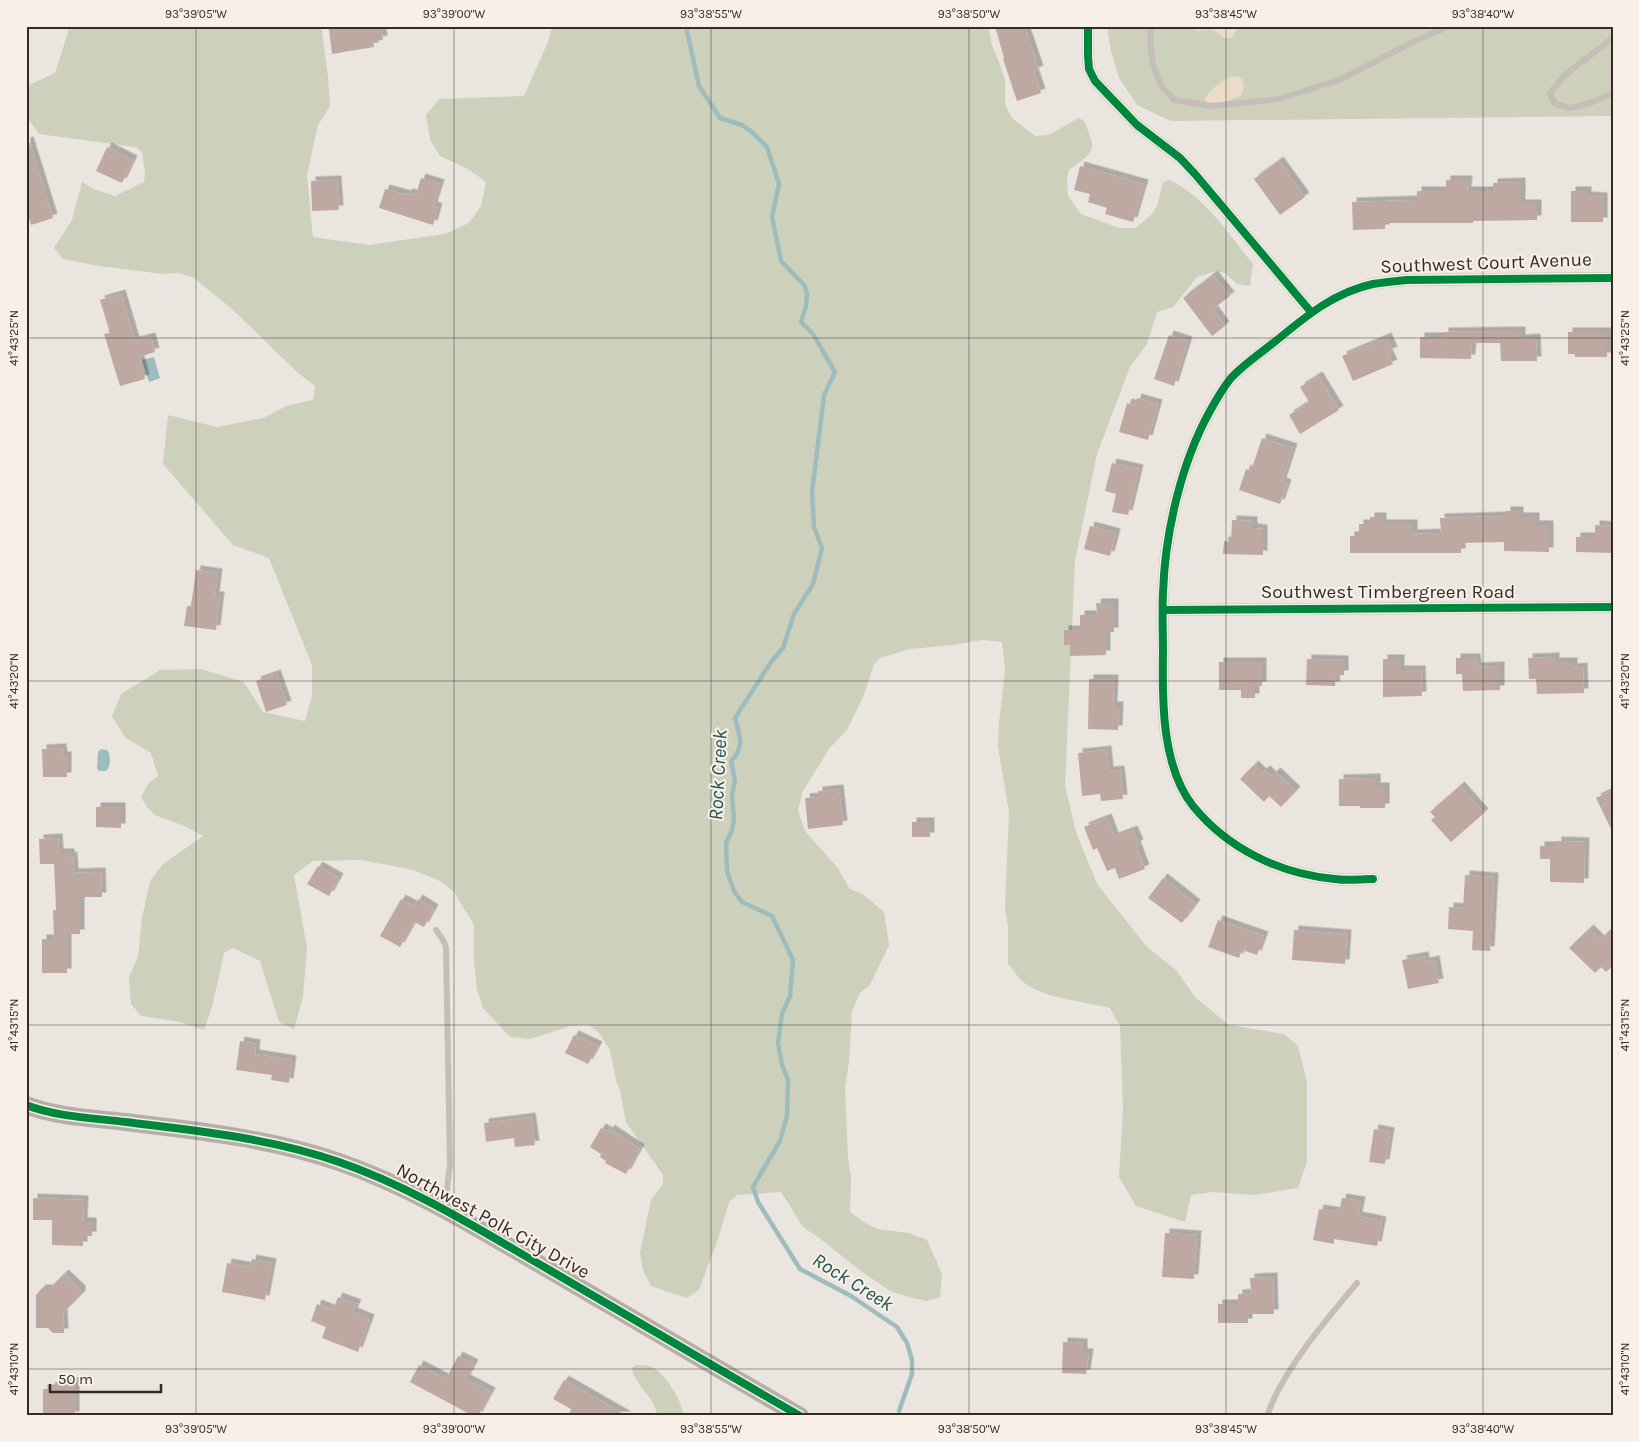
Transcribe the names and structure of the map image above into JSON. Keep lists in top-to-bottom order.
{
  "streets": {
    "street": ["Southwest Court Avenue", "Southwest Timbergreen Road", "Northwest Polk City Drive"]
  },
  "crossings": [
    ["Southwest Court Avenue", "Southwest Timbergreen Road"]
  ],
  "water": ["Rock Creek"],
  "scale_bar": "50 m",
  "coordinates": [
    "93°39'05\"W",
    "93°39'00\"W",
    "93°38'55\"W",
    "93°38'50\"W",
    "93°38'45\"W",
    "93°38'40\"W",
    "41°43'25\"N",
    "41°43'20\"N",
    "41°43'15\"N",
    "41°43'10\"N"
  ]
}
